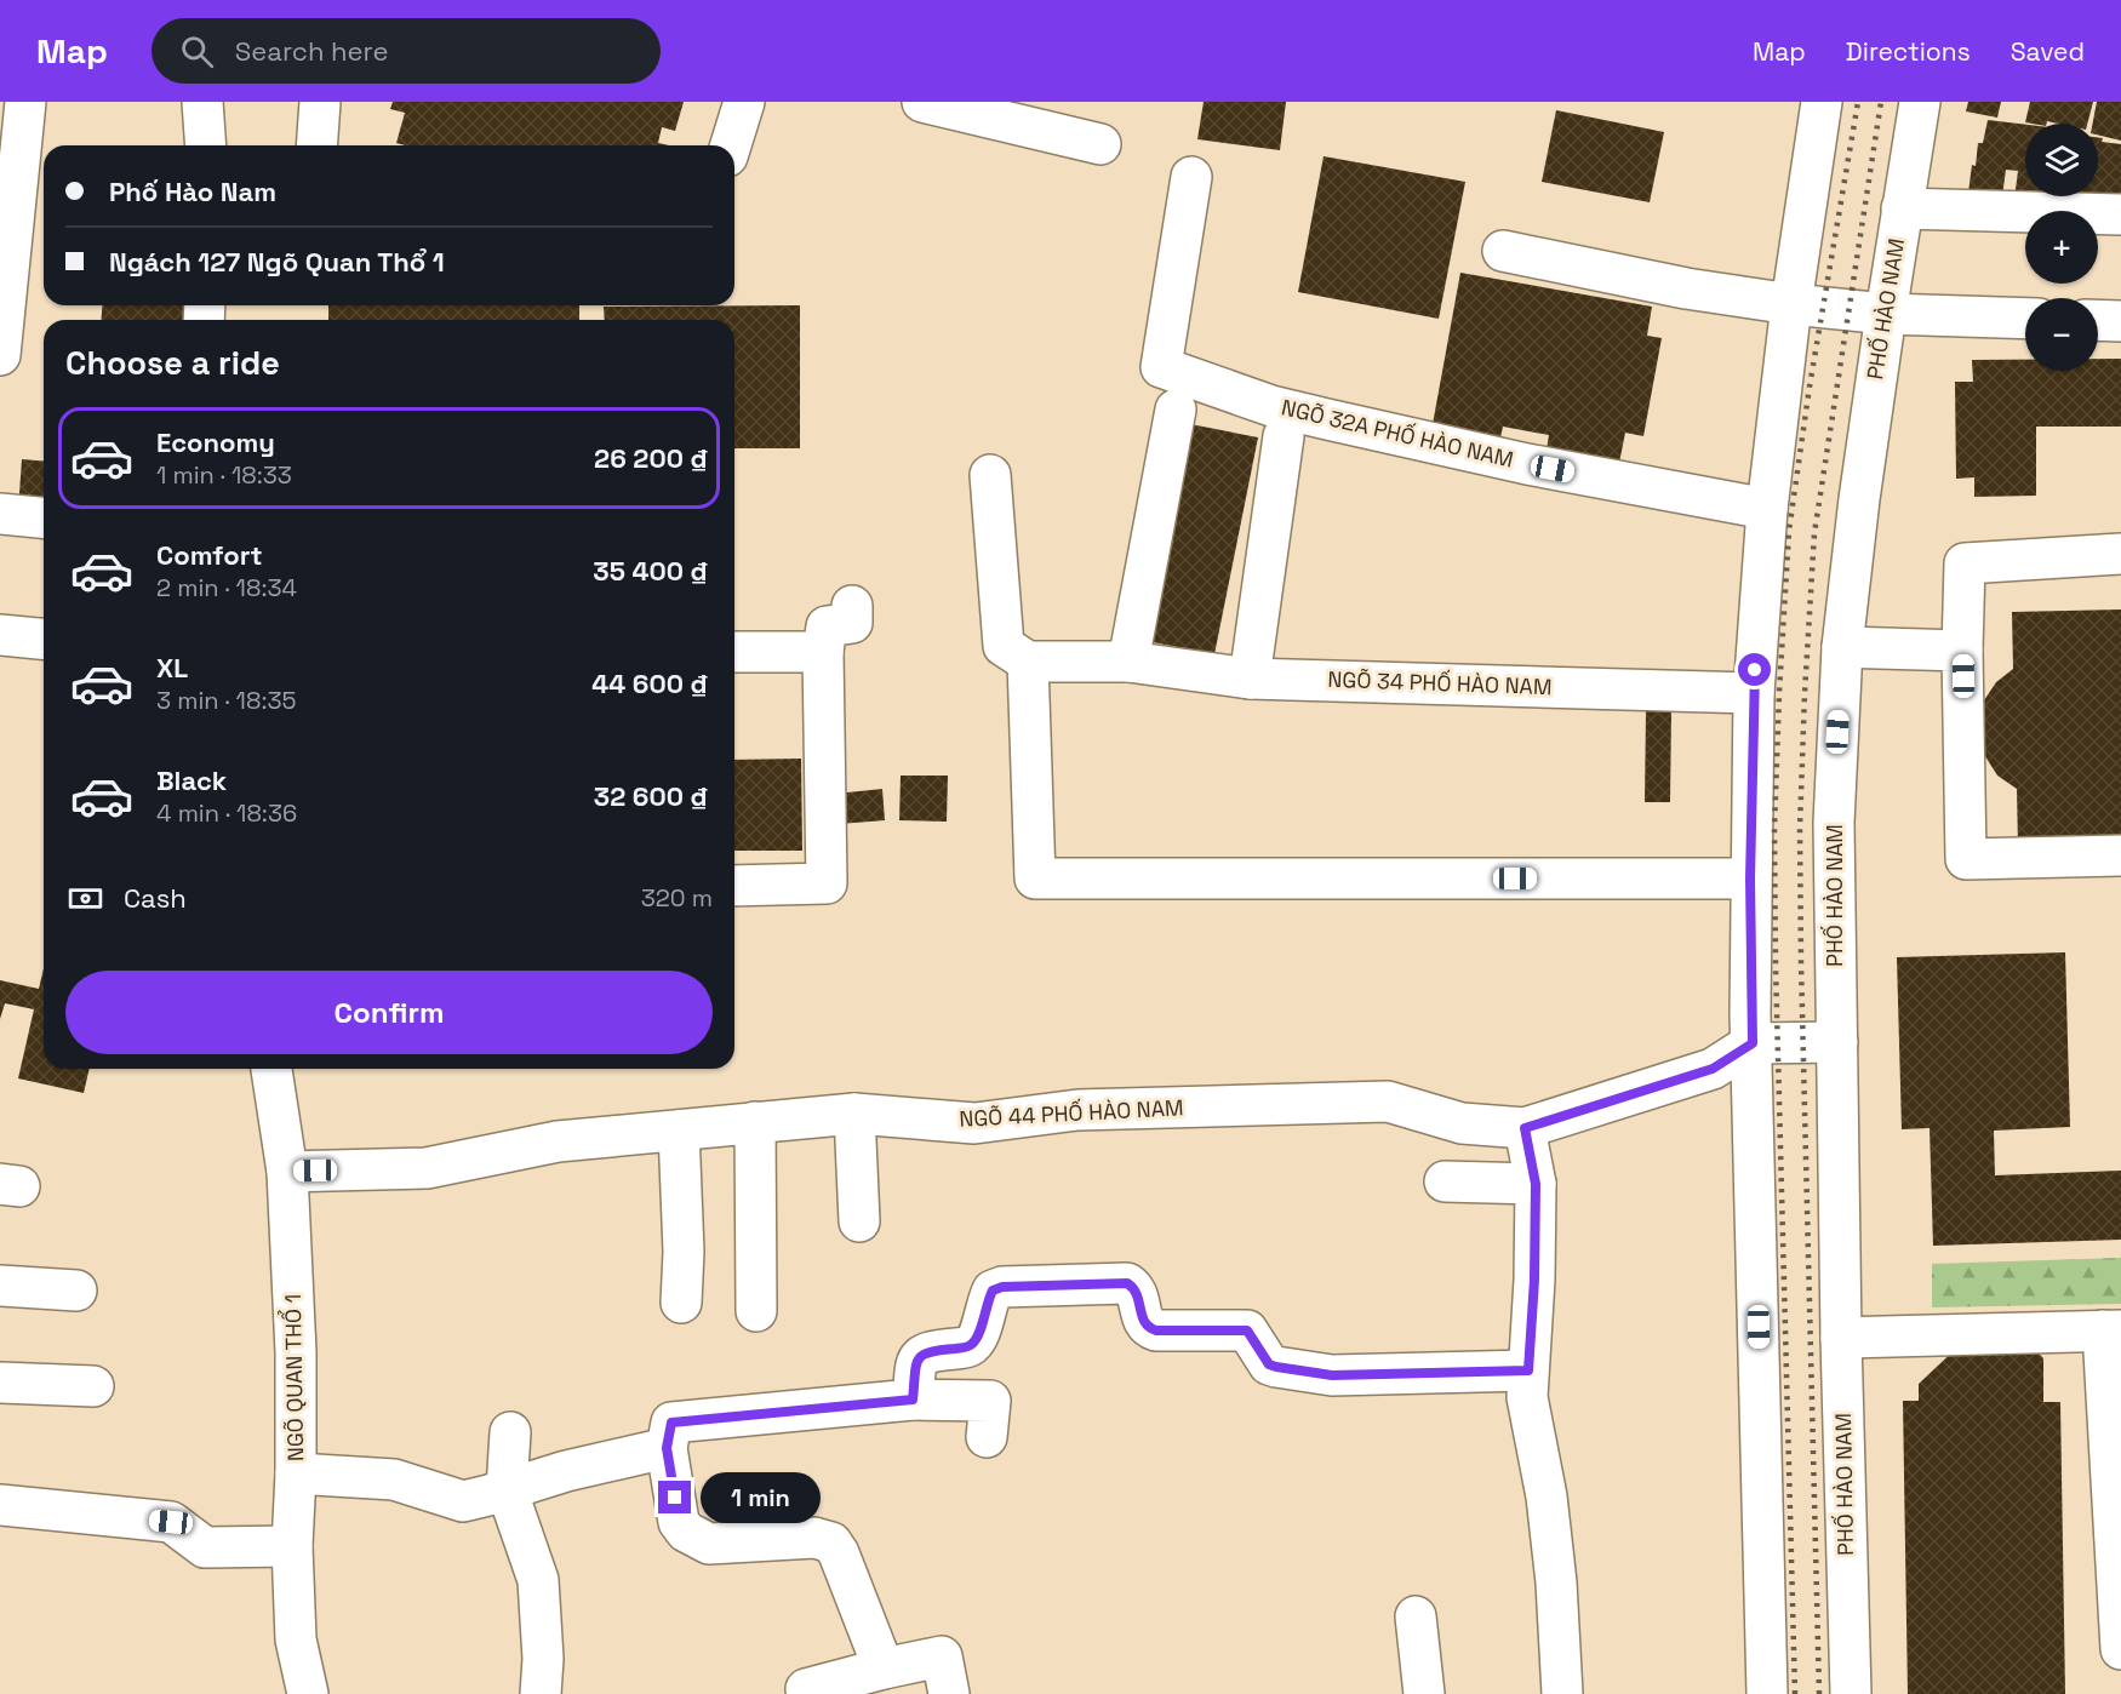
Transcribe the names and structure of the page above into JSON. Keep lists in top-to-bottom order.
{
  "streets": {
    "main road": [
      "PHỐ HÀO NAM",
      "NGÕ 32A PHỐ HÀO NAM",
      "NGÕ 34 PHỐ HÀO NAM",
      "NGÕ 44 PHỐ HÀO NAM",
      "NGÕ QUAN THỔ 1"
    ]
  },
  "crossings": [
    ["NGÕ 44 PHỐ HÀO NAM", "NGÕ QUAN THỔ 1"]
  ],
  "page": {
    "header": "Map",
    "search": "Search here",
    "nav": ["Map", "Directions", "Saved"],
    "map_buttons": ["+", "−"],
    "banner": ["Phố Hào Nam", "Ngách 127 Ngõ Quan Thổ 1"],
    "heading": "Choose a ride",
    "list": [
      {
        "name": "Economy",
        "note": "1 min · 18:33",
        "value": "26 200 ₫"
      },
      {
        "name": "Comfort",
        "note": "2 min · 18:34",
        "value": "35 400 ₫"
      },
      {
        "name": "XL",
        "note": "3 min · 18:35",
        "value": "44 600 ₫"
      },
      {
        "name": "Black",
        "note": "4 min · 18:36",
        "value": "32 600 ₫"
      }
    ],
    "pay": ["Cash", "320 m"],
    "buttons": "Confirm",
    "bubble": "1 min"
  }
}
